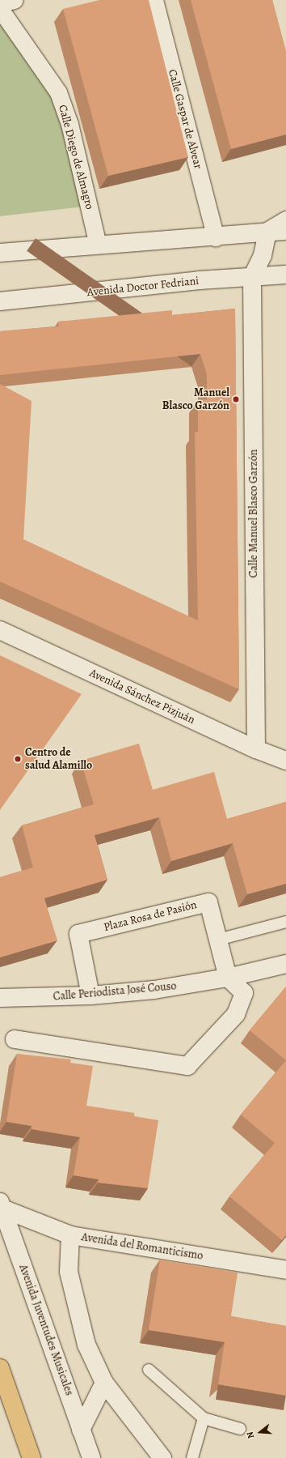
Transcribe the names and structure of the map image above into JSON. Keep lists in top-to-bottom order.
{
  "streets": {
    "street": [
      "Calle Gaspar de Alvear",
      "Calle Diego de Almagro",
      "Avenida Doctor Fedriani",
      "Calle Manuel Blasco Garzón",
      "Avenida Sánchez Pizjuán",
      "Plaza Rosa de Pasión",
      "Calle Periodista José Couso",
      "Avenida del Romanticismo",
      "Avenida Juventudes Musicales"
    ]
  },
  "crossings": [
    ["Avenida Doctor Fedriani", "Calle Manuel Blasco Garzón"],
    ["Calle Manuel Blasco Garzón", "Avenida Sánchez Pizjuán"],
    ["Plaza Rosa de Pasión", "Calle Periodista José Couso"],
    ["Avenida del Romanticismo", "Avenida Juventudes Musicales"]
  ],
  "places": ["Manuel Blasco Garzón", "Centro de salud Alamillo"],
  "north": "left"
}
